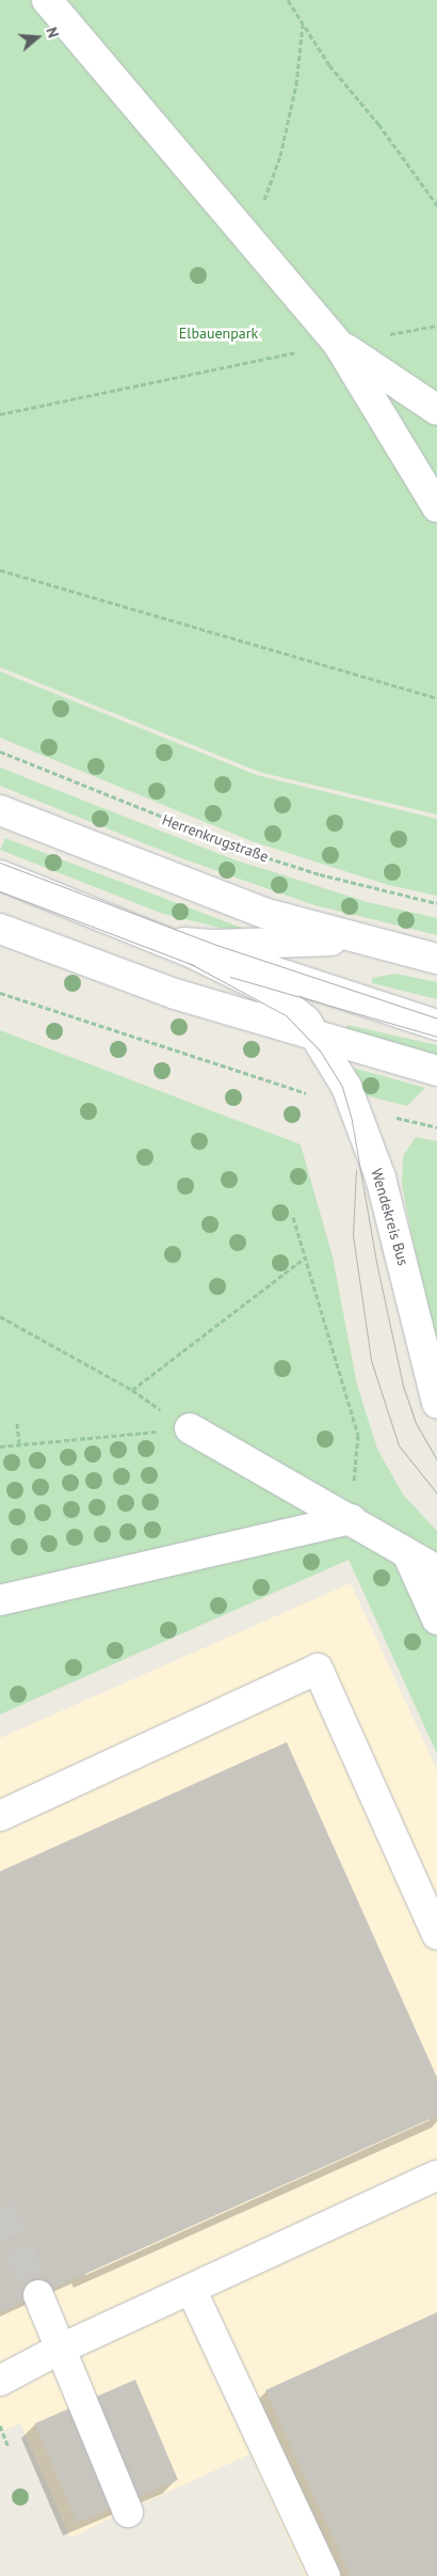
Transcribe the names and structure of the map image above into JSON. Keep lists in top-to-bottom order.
{
  "streets": {
    "street": ["Wendekreis Bus"],
    "path": ["Herrenkrugstraße"]
  },
  "parks": ["Elbauenpark"],
  "north": "right"
}
